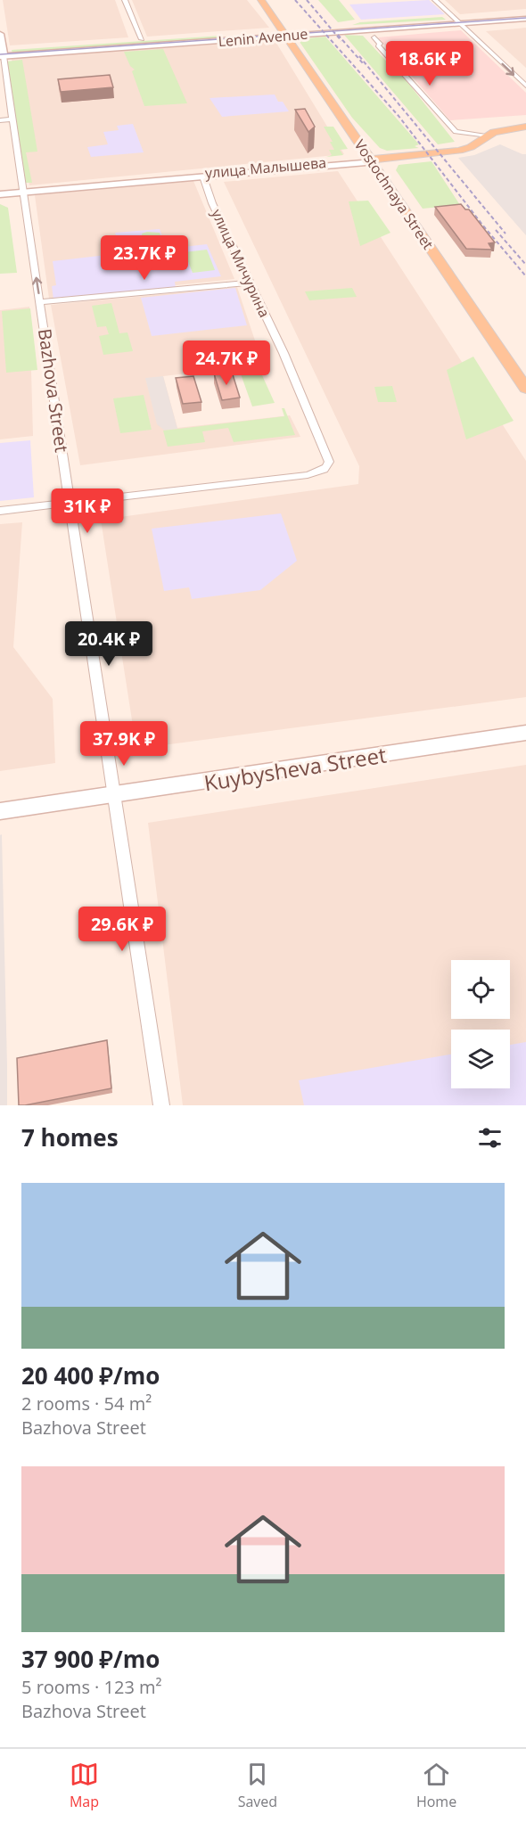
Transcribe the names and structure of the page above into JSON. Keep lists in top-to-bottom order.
{
  "streets": {
    "main road": [
      "Lenin Avenue",
      "улица Малышева",
      "Vostochnaya Street",
      "Bazhova Street",
      "Kuybysheva Street"
    ],
    "street": ["улица Мичурина"]
  },
  "crossings": [
    ["Lenin Avenue", "Vostochnaya Street"],
    ["Lenin Avenue", "Bazhova Street"],
    ["улица Малышева", "Vostochnaya Street"],
    ["улица Малышева", "улица Мичурина"],
    ["улица Малышева", "Bazhova Street"],
    ["улица Мичурина", "Bazhova Street"],
    ["Bazhova Street", "Kuybysheva Street"]
  ],
  "page": {
    "price": [
      "18.6K ₽",
      "23.7K ₽",
      "24.7K ₽",
      "31K ₽",
      "20.4K ₽",
      "37.9K ₽",
      "29.6K ₽"
    ],
    "heading": "7 homes",
    "list": [
      {
        "name": "20 400 ₽/mo",
        "note": "2 rooms · 54 m² · Bazhova Street"
      },
      {
        "name": "37 900 ₽/mo",
        "note": "5 rooms · 123 m² · Bazhova Street"
      }
    ],
    "tabs": ["Map", "Saved", "Home"]
  }
}
